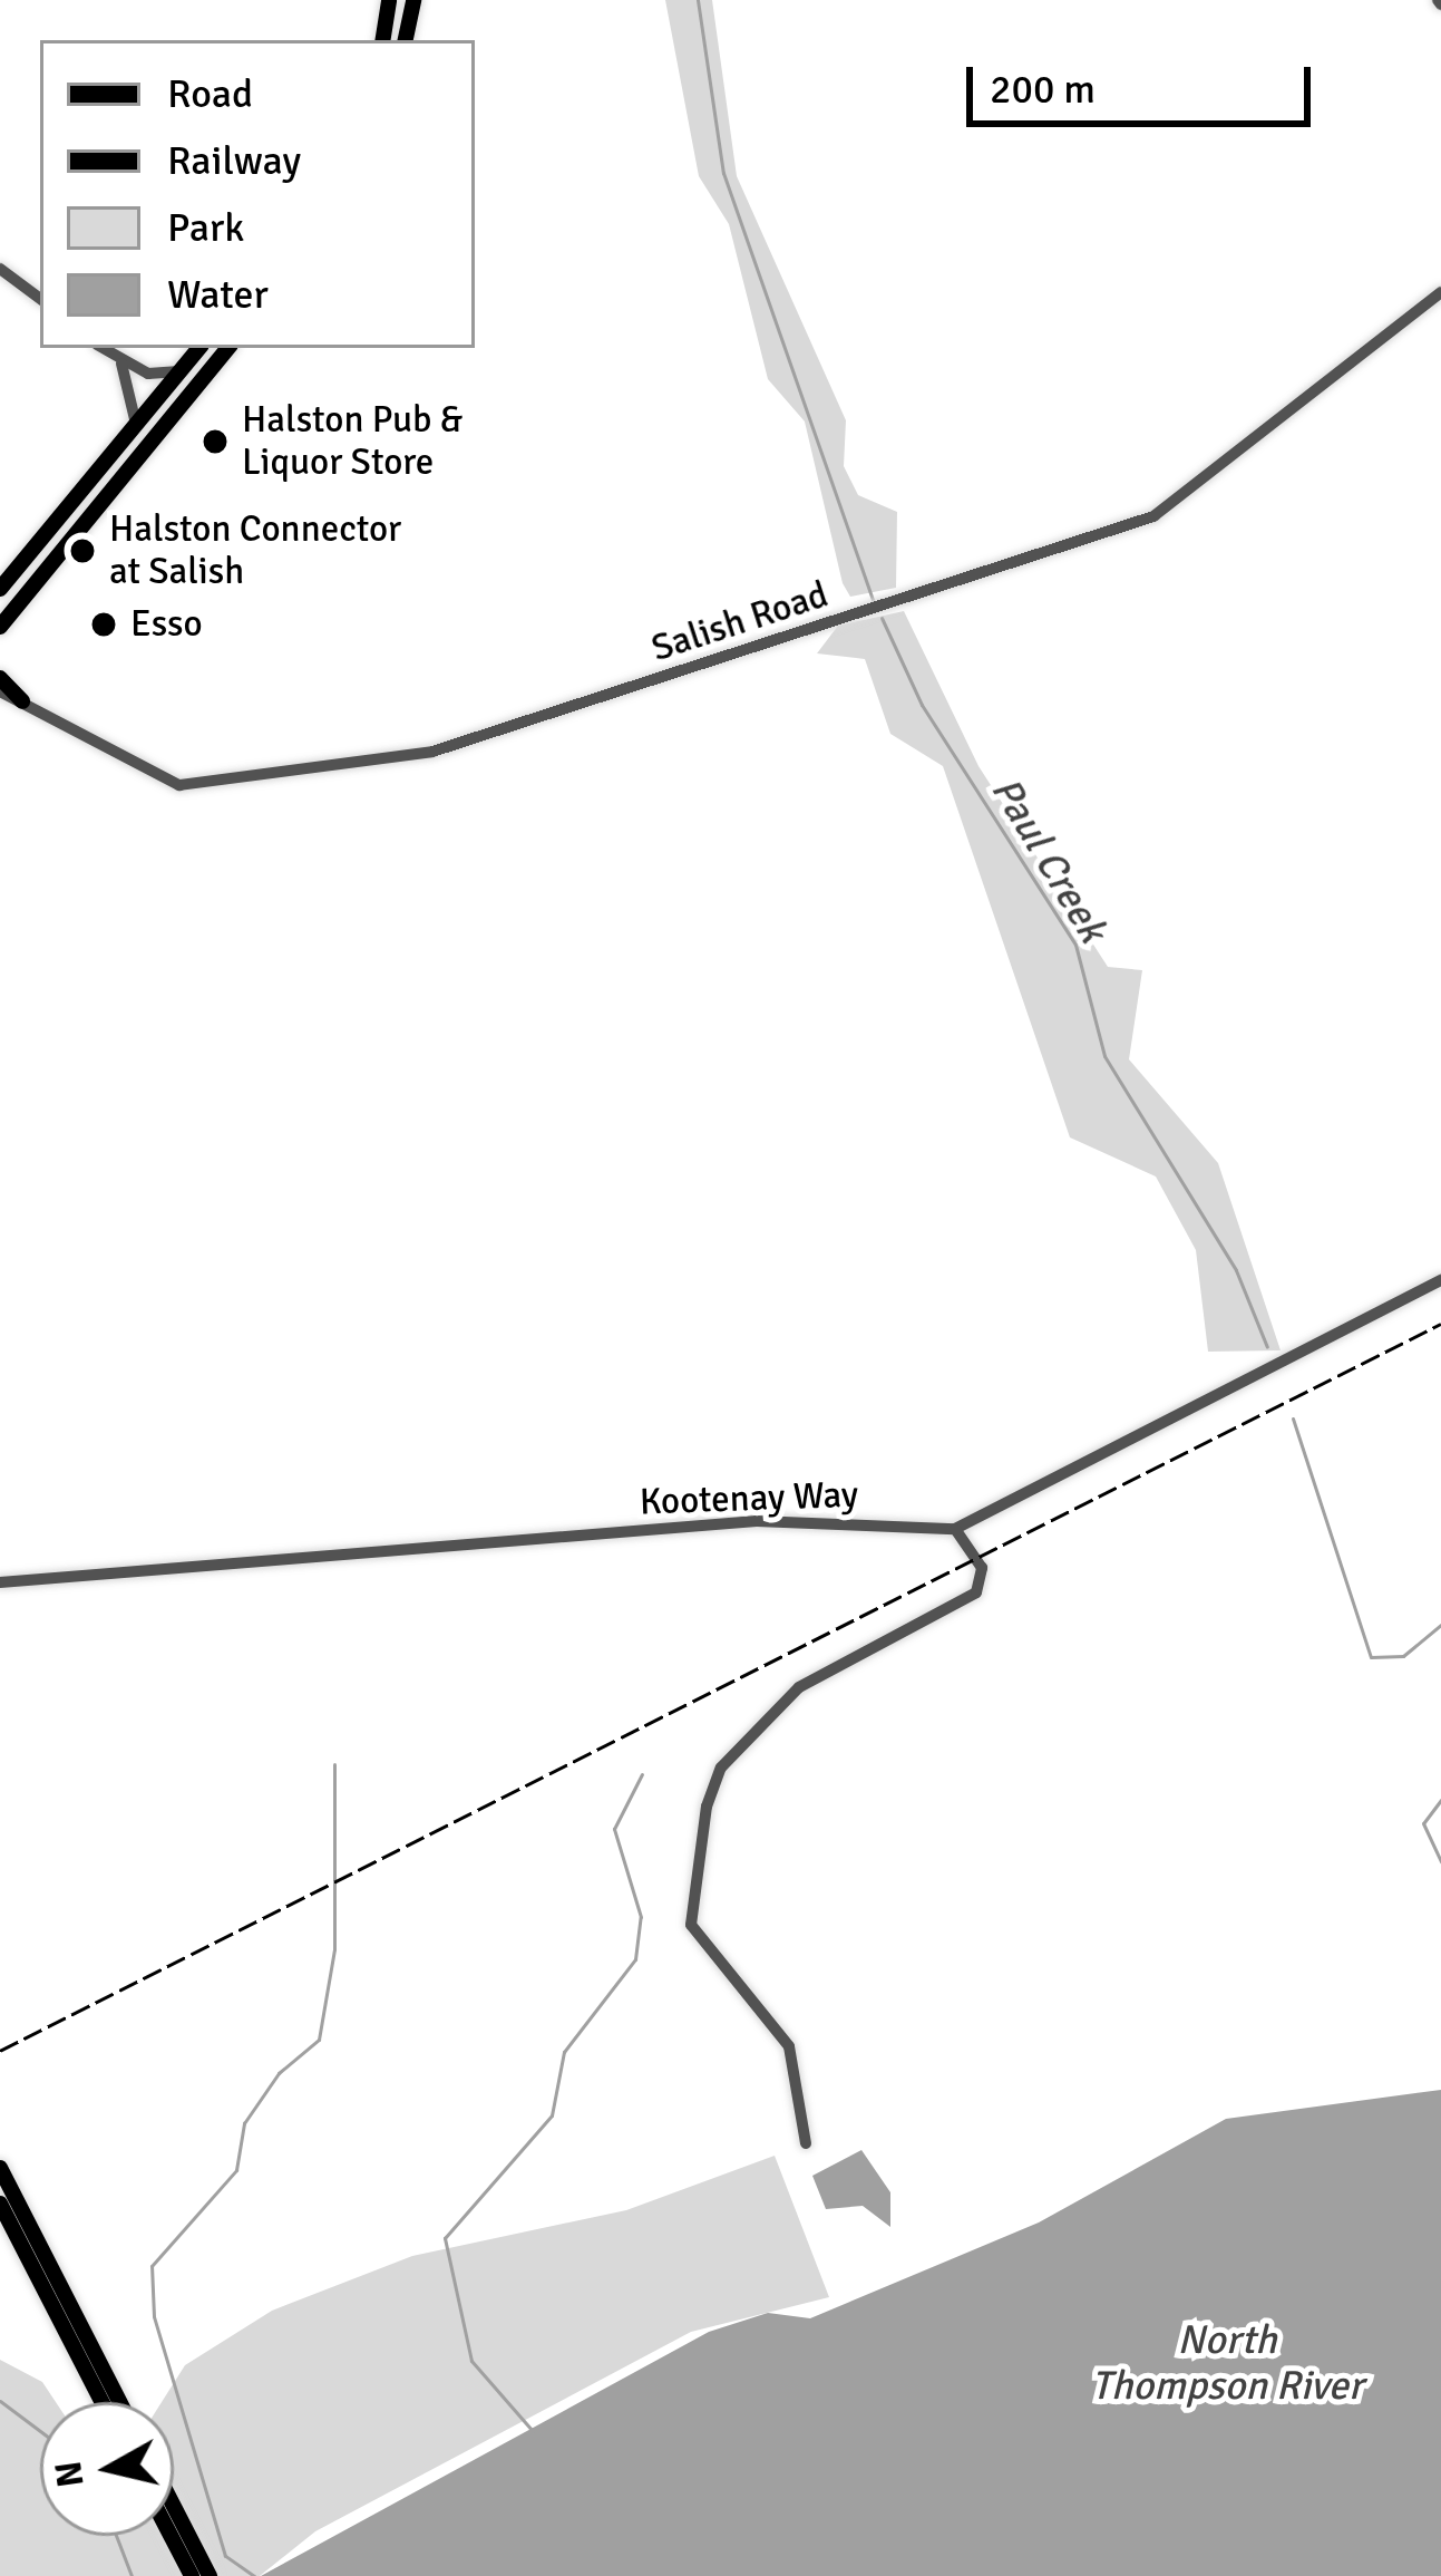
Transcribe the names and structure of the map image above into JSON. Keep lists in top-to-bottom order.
{
  "streets": {
    "street": ["Salish Road", "Kootenay Way"]
  },
  "water": ["Paul Creek", "North Thompson River"],
  "places": ["Halston Pub & Liquor Store", "Halston Connector at Salish", "Esso"],
  "legend": [
    "Road",
    "Railway",
    "Park",
    "Water"
  ],
  "scale_bar": "200 m",
  "north": "left"
}
